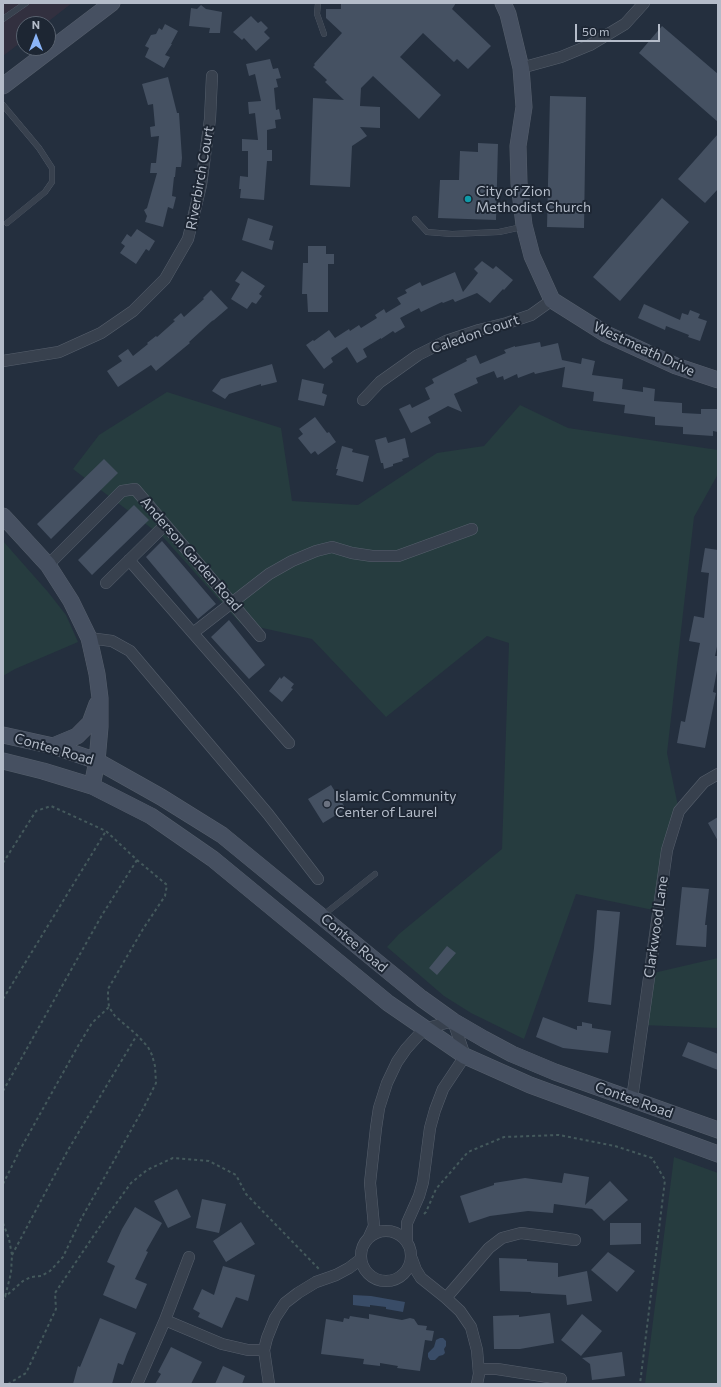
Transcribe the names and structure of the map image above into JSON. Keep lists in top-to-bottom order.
{
  "streets": {
    "street": [
      "Riverbirch Court",
      "Caledon Court",
      "Westmeath Drive",
      "Anderson Garden Road",
      "Contee Road",
      "Clarkwood Lane"
    ]
  },
  "crossings": [
    ["Caledon Court", "Westmeath Drive"],
    ["Contee Road", "Clarkwood Lane"]
  ],
  "places": ["City of Zion Methodist Church", "Islamic Community Center of Laurel"],
  "scale_bar": "50 m",
  "north": "top"
}
